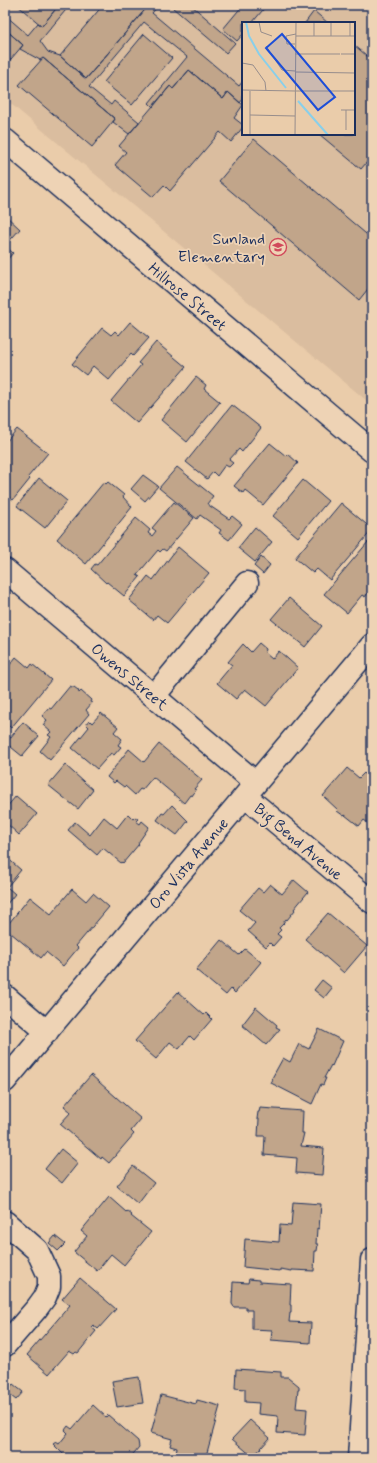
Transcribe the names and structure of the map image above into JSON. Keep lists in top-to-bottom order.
{
  "streets": {
    "street": [
      "Hillrose Street",
      "Owens Street",
      "Big Bend Avenue",
      "Oro Vista Avenue"
    ]
  },
  "crossings": [
    ["Owens Street", "Big Bend Avenue"],
    ["Owens Street", "Oro Vista Avenue"],
    ["Big Bend Avenue", "Oro Vista Avenue"]
  ],
  "places": {
    "school or university": ["Sunland Elementary"]
  }
}
